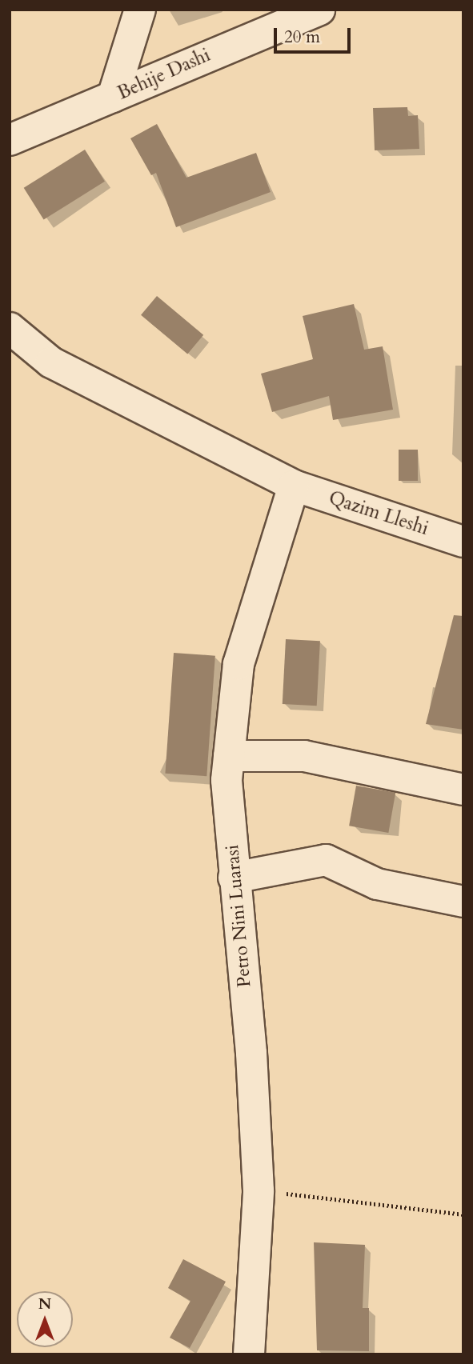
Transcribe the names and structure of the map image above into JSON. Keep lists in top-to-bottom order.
{
  "streets": {
    "street": ["Behije Dashi", "Qazim Lleshi", "Petro Nini Luarasi"]
  },
  "crossings": [
    ["Qazim Lleshi", "Petro Nini Luarasi"]
  ],
  "scale_bar": "20 m",
  "north": "top"
}
